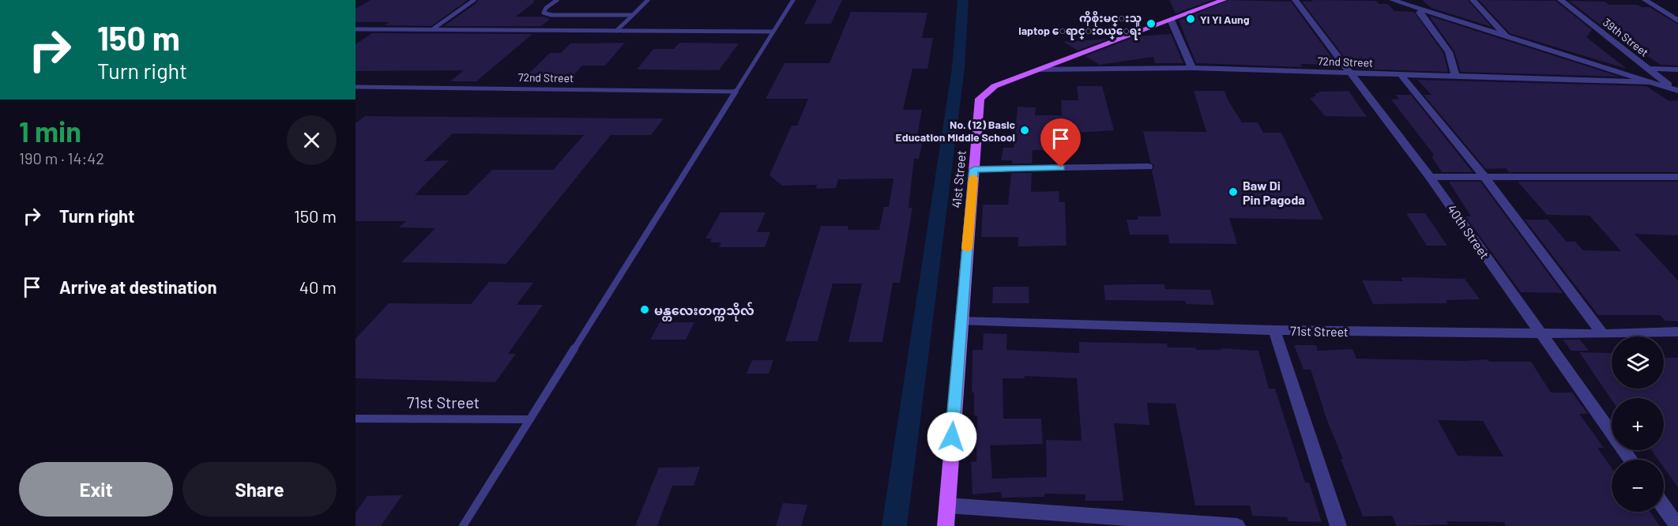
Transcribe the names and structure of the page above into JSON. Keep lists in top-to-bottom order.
{
  "streets": {
    "main road": ["41st Street"],
    "street": [
      "39th Street",
      "72nd Street",
      "40th Street",
      "71st Street"
    ]
  },
  "crossings": [
    ["72nd Street", "41st Street"],
    ["72nd Street", "40th Street"],
    ["41st Street", "71st Street"],
    ["40th Street", "71st Street"]
  ],
  "places": [
    "Yi Yi Aung",
    "ကိုစိုးမင္းသူ laptop ေရာင္းဝယ္ေရး",
    "No. (12) Basic Education Middle School",
    "Baw Di Pin Pagoda",
    "မန္တလေးတက္ကသိုလ်"
  ],
  "page": {
    "turn": ["150 m", "Turn right"],
    "heading": ["1 min", "190 m · 14:42"],
    "list": [
      {
        "name": "Turn right",
        "value": "150 m"
      },
      {
        "name": "Arrive at destination",
        "value": "40 m"
      }
    ],
    "map_buttons": ["+", "−"],
    "buttons": ["Exit", "Share"]
  }
}
